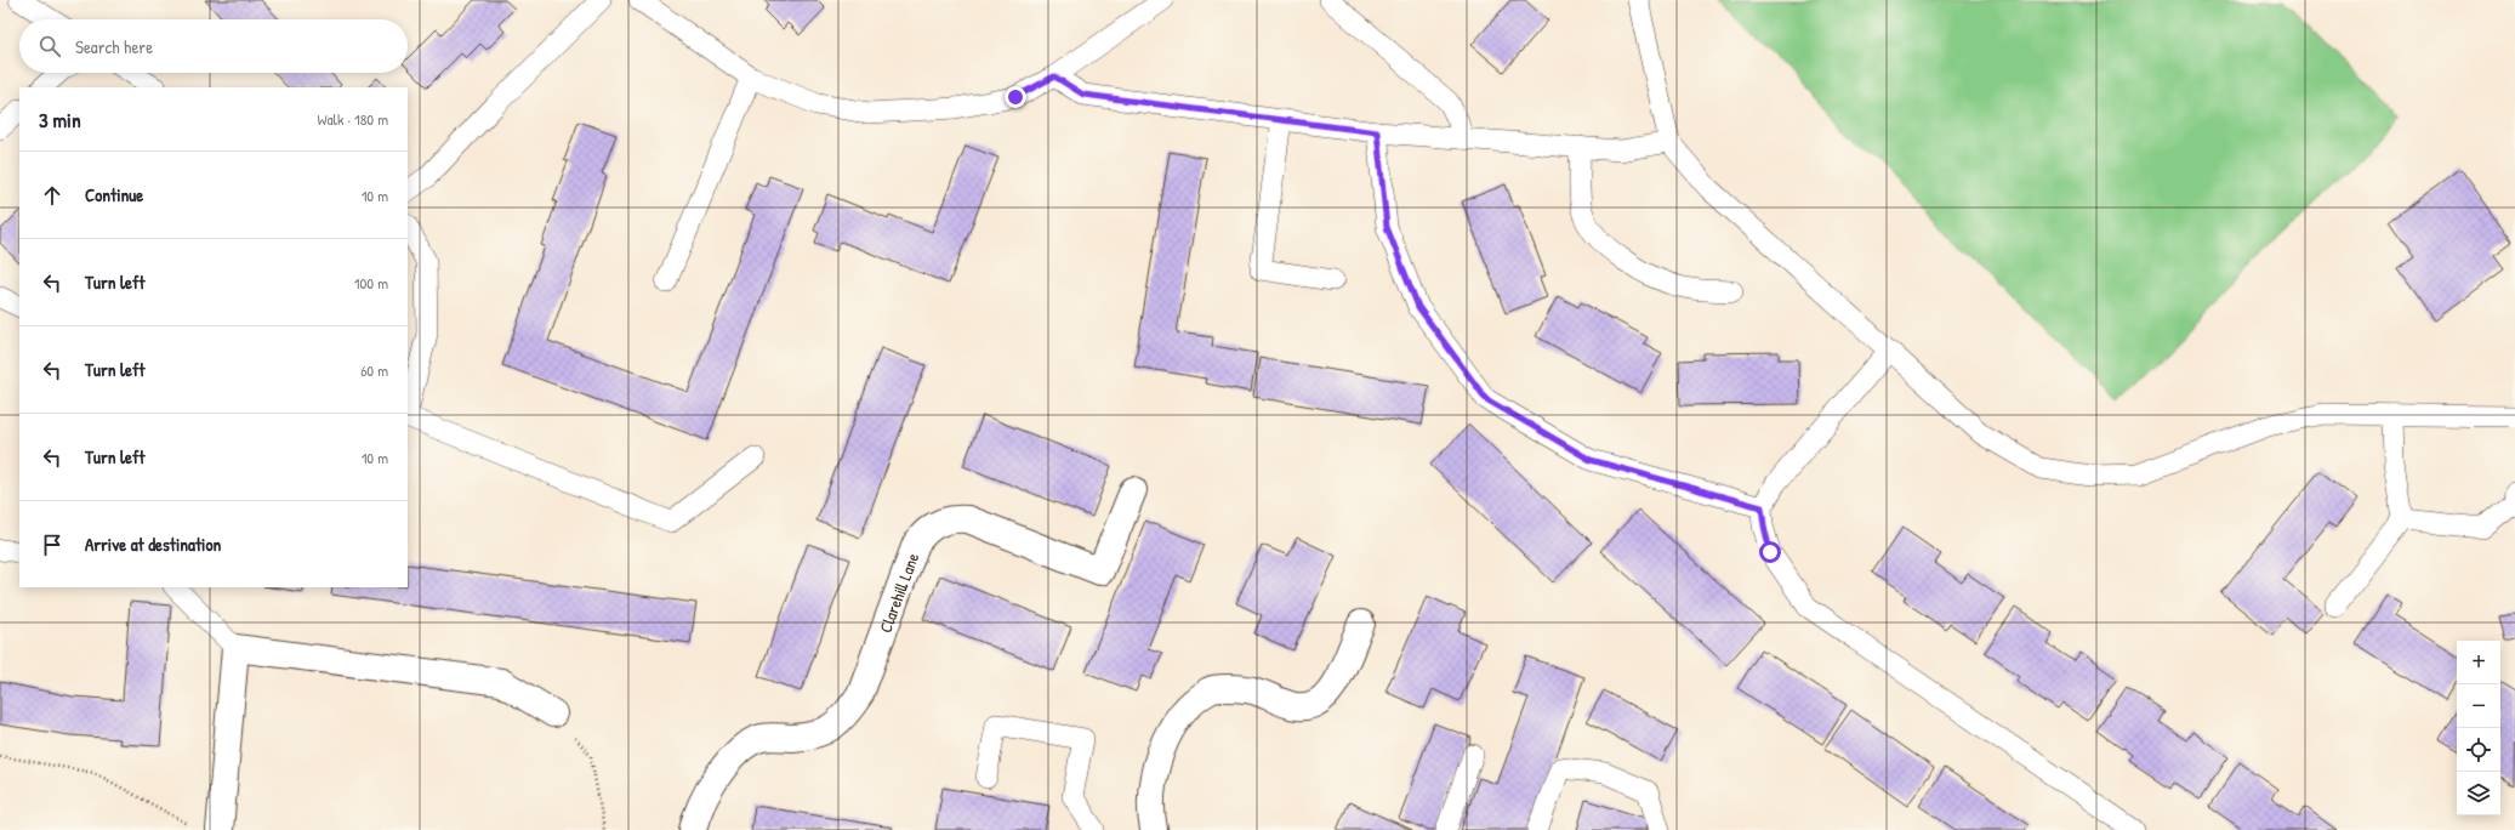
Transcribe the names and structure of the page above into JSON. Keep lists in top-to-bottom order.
{
  "streets": {
    "street": ["Clarehill Lane"]
  },
  "page": {
    "search": "Search here",
    "heading": ["3 min", "Walk · 180 m"],
    "list": [
      ["Continue", "10 m"],
      ["Turn left", "100 m"],
      ["Turn left", "60 m"],
      ["Turn left", "10 m"],
      "Arrive at destination"
    ],
    "map_buttons": ["+", "−"]
  }
}
